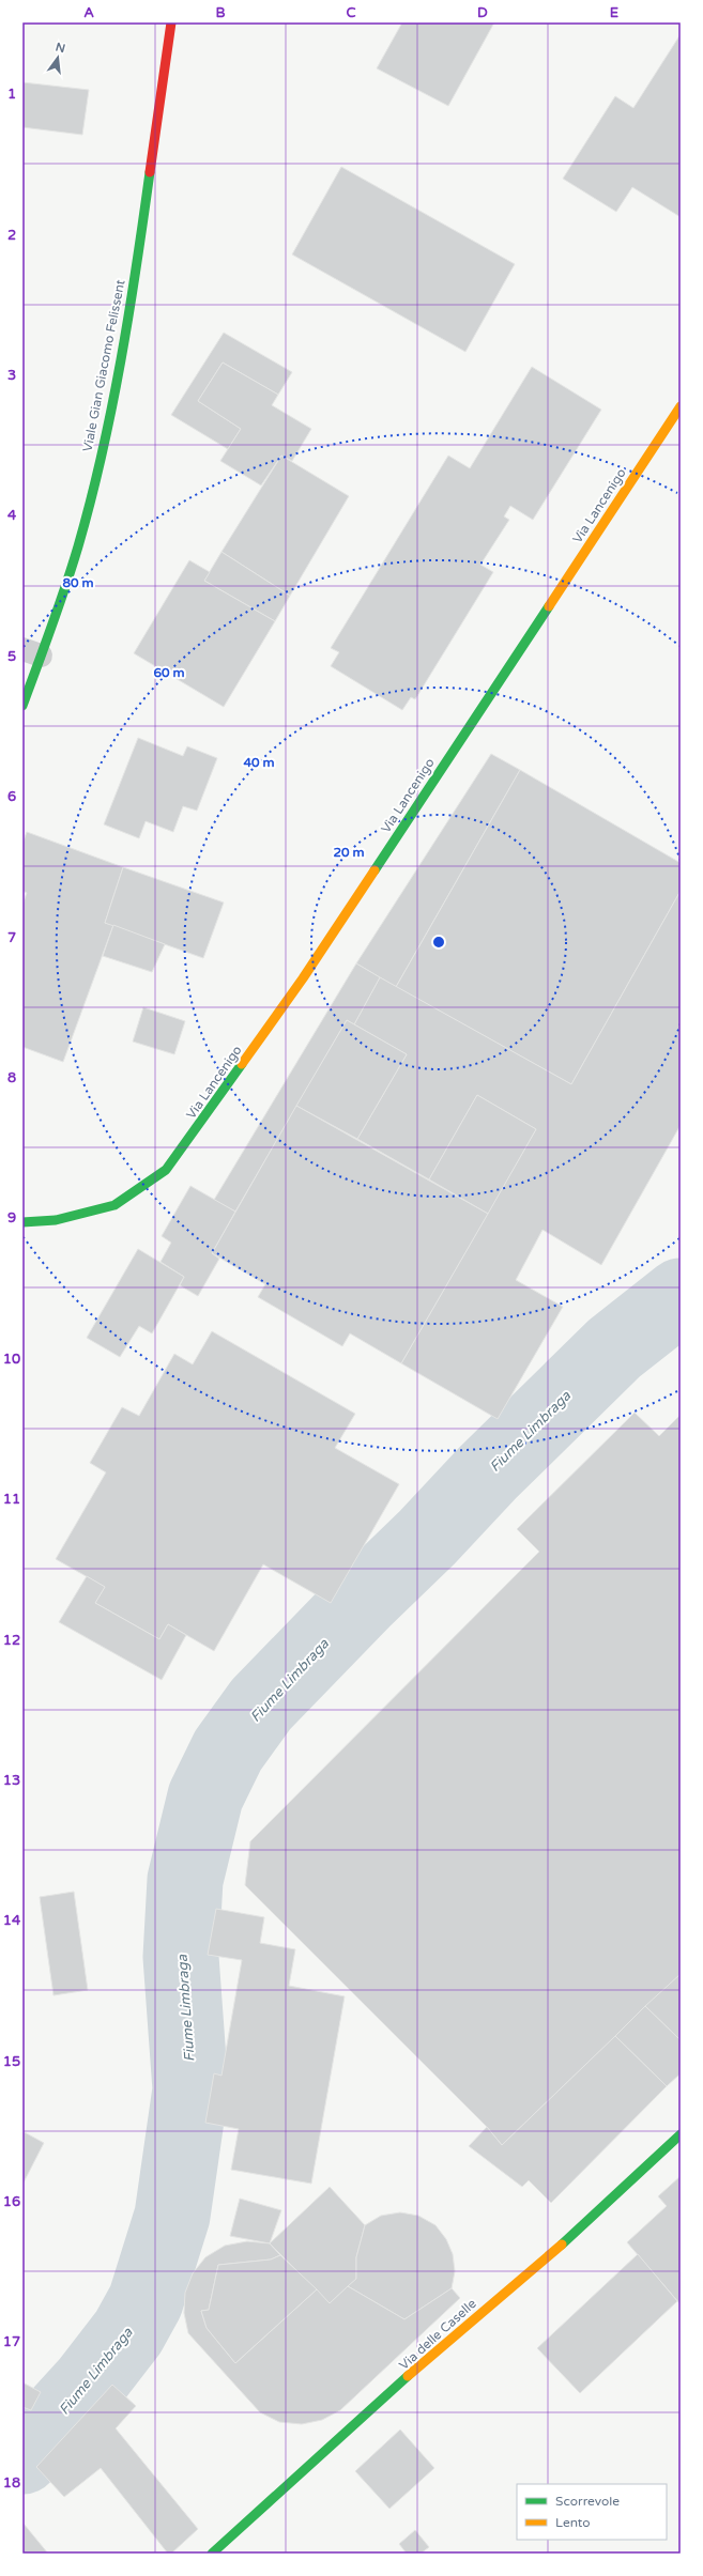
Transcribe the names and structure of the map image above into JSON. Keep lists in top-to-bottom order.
{
  "streets": {
    "street": ["Viale Gian Giacomo Felissent", "Via Lancenigo", "Via delle Caselle"]
  },
  "water": ["Fiume Limbraga"],
  "legend": ["Scorrevole", "Lento"],
  "north": "top",
  "grid": {
    "columns": [
      "A",
      "B",
      "C",
      "D",
      "E"
    ],
    "rows": [
      "1",
      "2",
      "3",
      "4",
      "5",
      "6",
      "7",
      "8",
      "9",
      "10",
      "11",
      "12",
      "13",
      "14",
      "15",
      "16",
      "17",
      "18"
    ]
  },
  "rings": [
    "80 m",
    "60 m",
    "40 m",
    "20 m"
  ]
}
